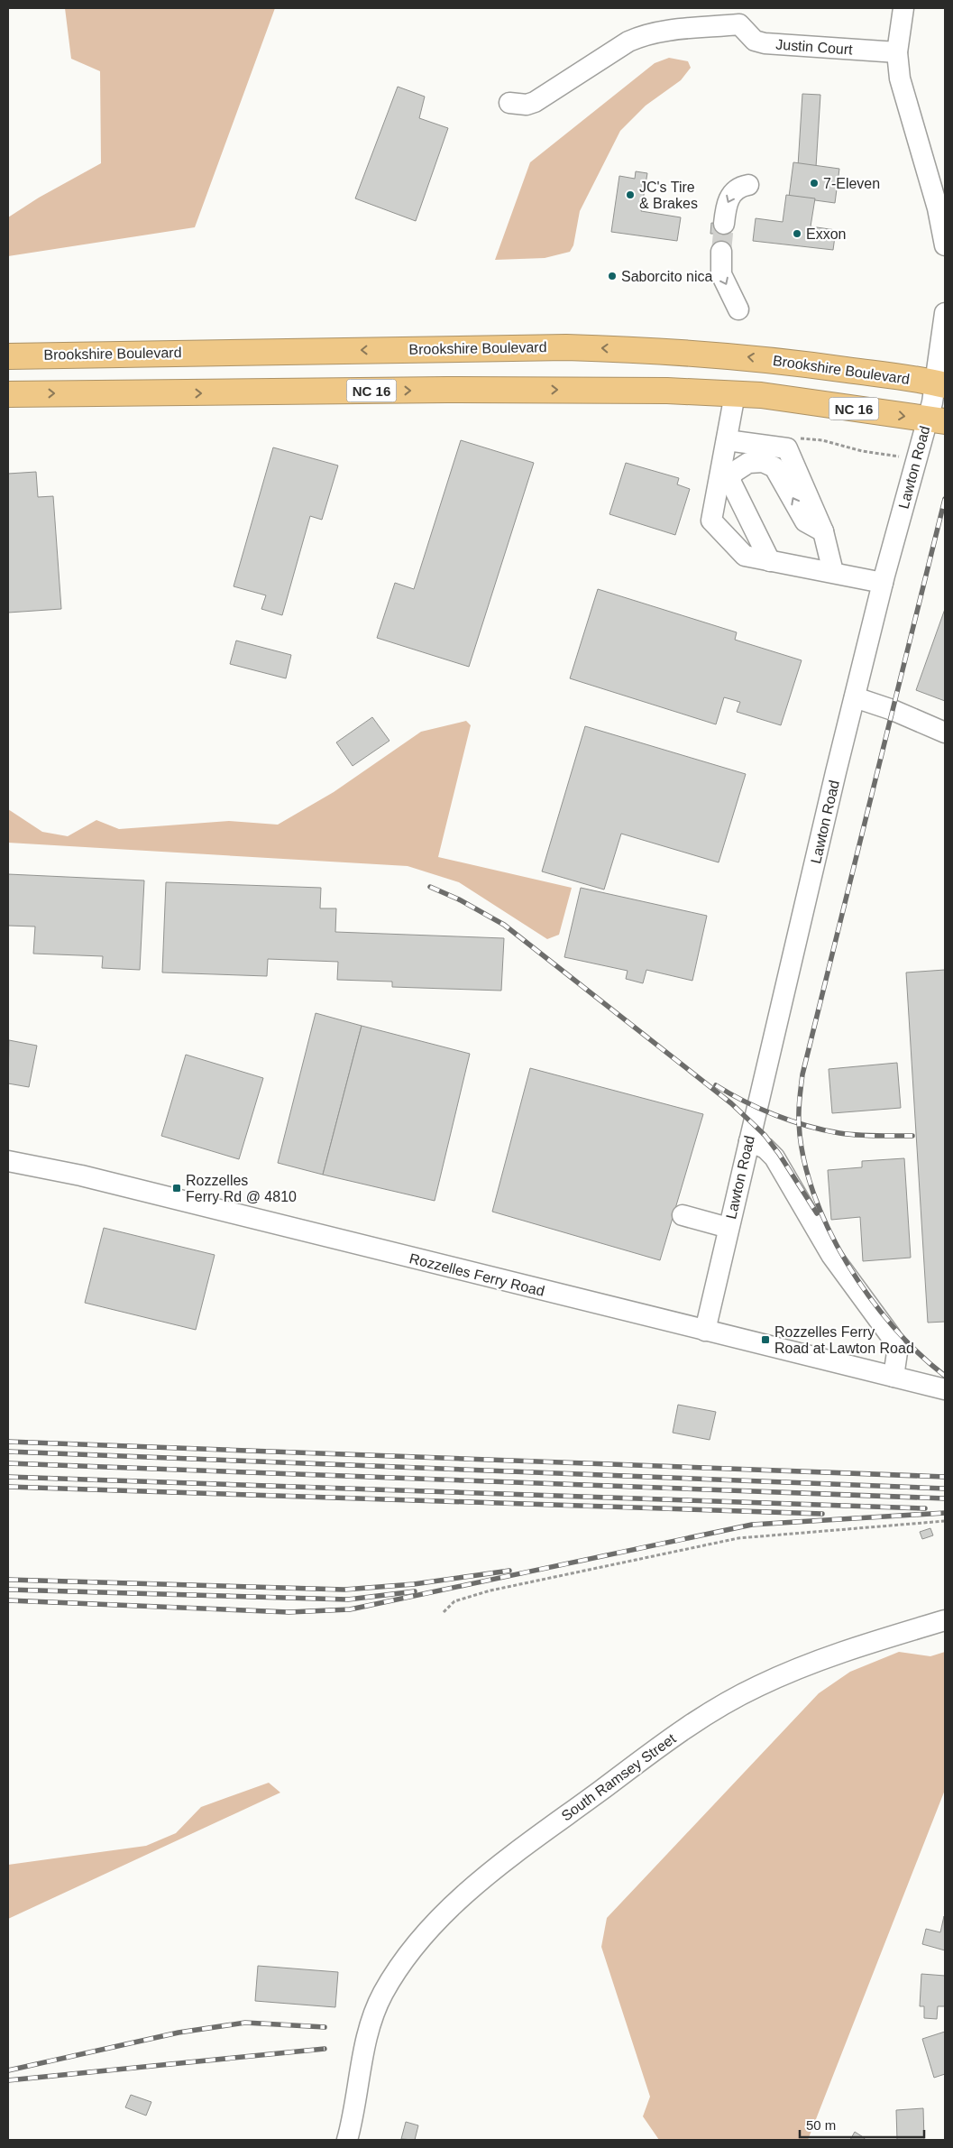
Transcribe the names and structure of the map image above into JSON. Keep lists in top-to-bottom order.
{
  "streets": {
    "highway": ["Brookshire Boulevard", "NC 16"],
    "street": [
      "Justin Court",
      "Lawton Road",
      "Rozzelles Ferry Road",
      "South Ramsey Street"
    ]
  },
  "crossings": [
    ["Brookshire Boulevard", "Lawton Road"],
    ["NC 16", "Lawton Road"],
    ["Lawton Road", "Rozzelles Ferry Road"]
  ],
  "places": {
    "other": [
      "7-Eleven",
      "JC's Tire & Brakes",
      "Exxon",
      "Saborcito nica"
    ],
    "transit": ["Rozzelles Ferry Rd @ 4810", "Rozzelles Ferry Road at Lawton Road"]
  },
  "scale_bar": "50 m"
}
